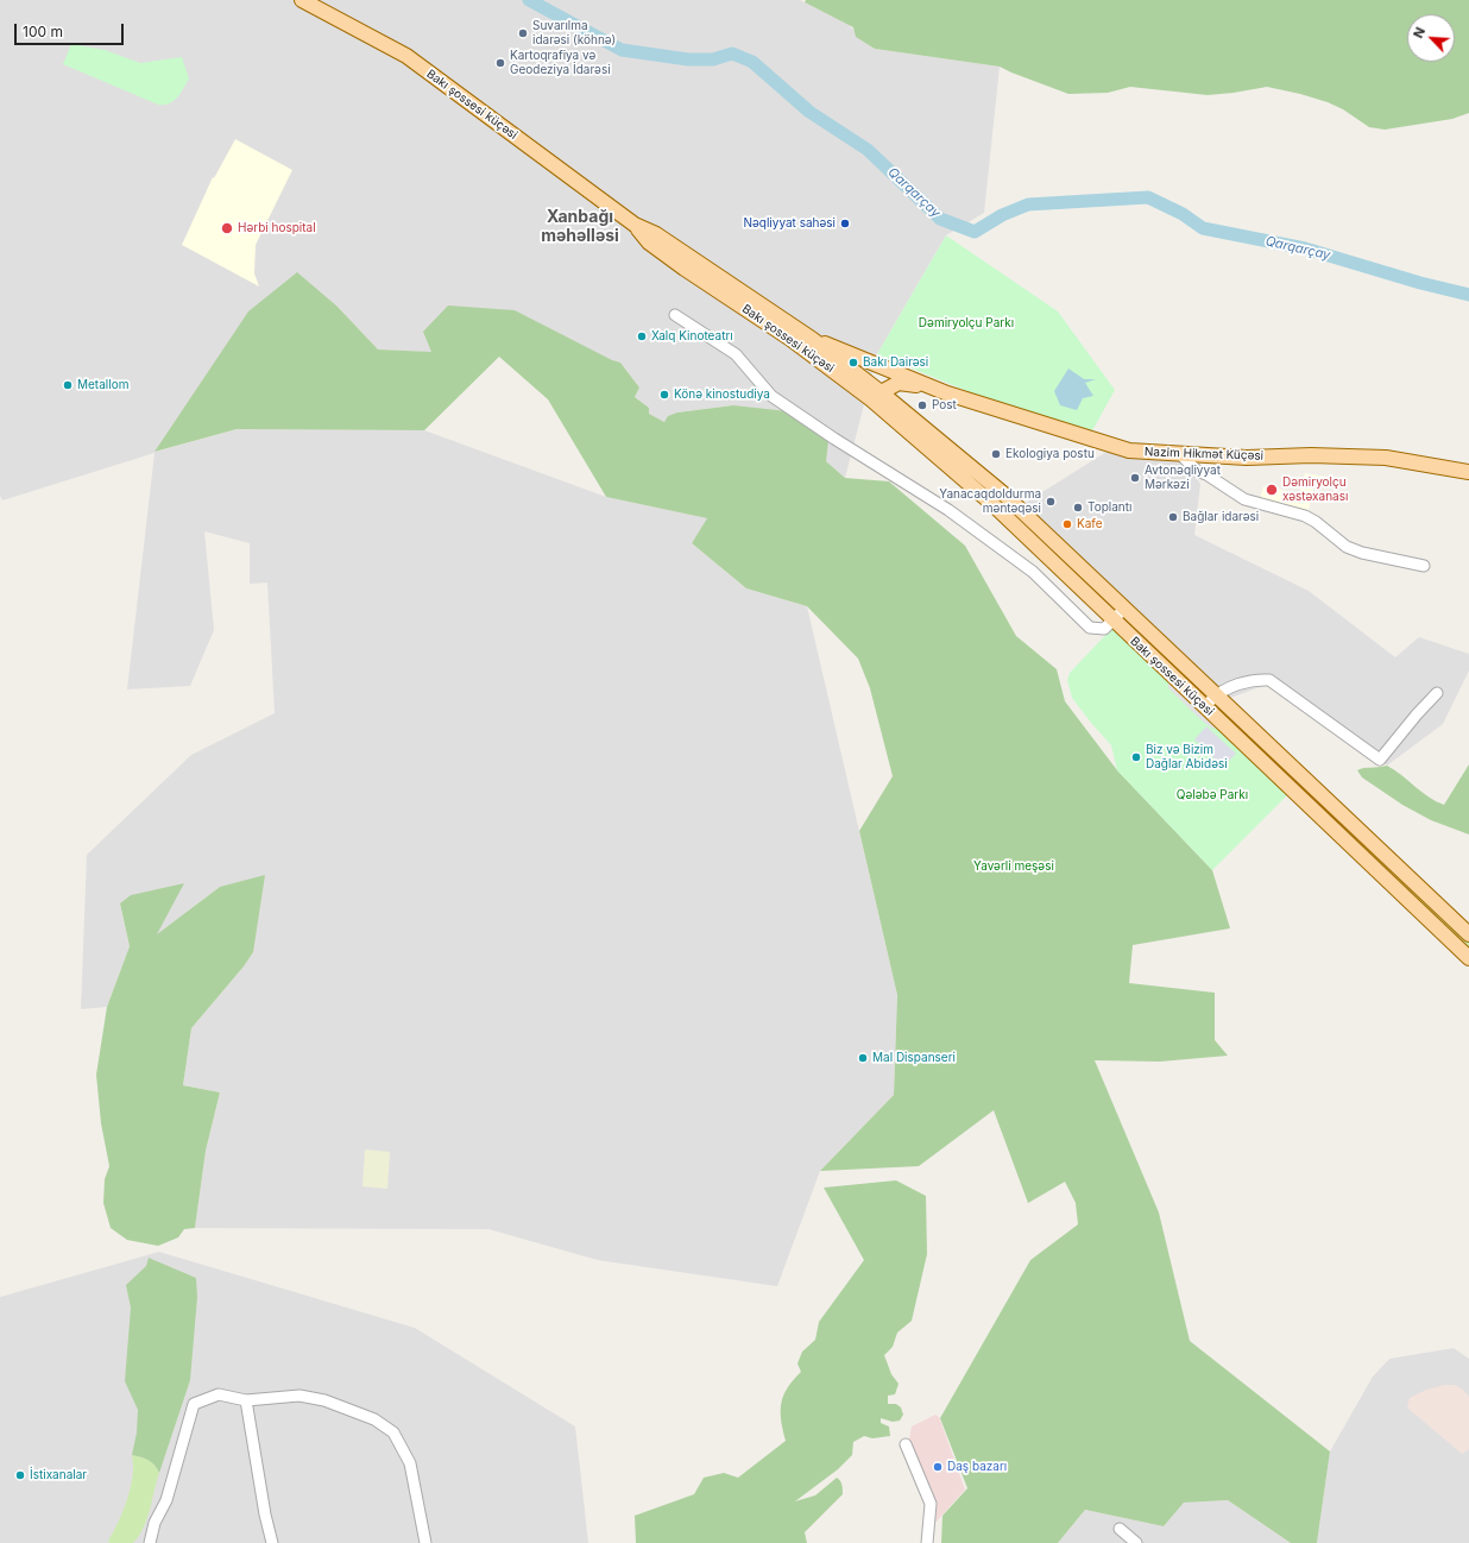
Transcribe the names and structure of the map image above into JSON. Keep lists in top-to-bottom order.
{
  "streets": {
    "main road": ["Bakı şossesi küçəsi", "Nazim Hikmət Küçəsi"]
  },
  "districts": ["Xanbağı məhəlləsi"],
  "water": ["Qarqarçay"],
  "parks": ["Dəmiryolçu Parkı", "Qələbə Parkı", "Yavərli meşəsi"],
  "places": [
    "Suvarılma idarəsi (köhnə)",
    "Kartoqrafiya və Geodeziya İdarəsi",
    "Nəqliyyat sahəsi",
    "Hərbi hospital",
    "Xalq Kinoteatrı",
    "Bakı Dairəsi",
    "Metallom",
    "Könə kinostudiya",
    "Post",
    "Ekologiya postu",
    "Avtonəqliyyat Mərkəzi",
    "Dəmiryolçu xəstəxanası",
    "Yanacaqdoldurma məntəqəsi",
    "Toplantı",
    "Bağlar idarəsi",
    "Kafe",
    "Biz və Bizim Dağlar Abidəsi",
    "Mal Dispanseri",
    "Daş bazarı",
    "İstixanalar"
  ],
  "scale_bar": "100 m",
  "north": "top left"
}
